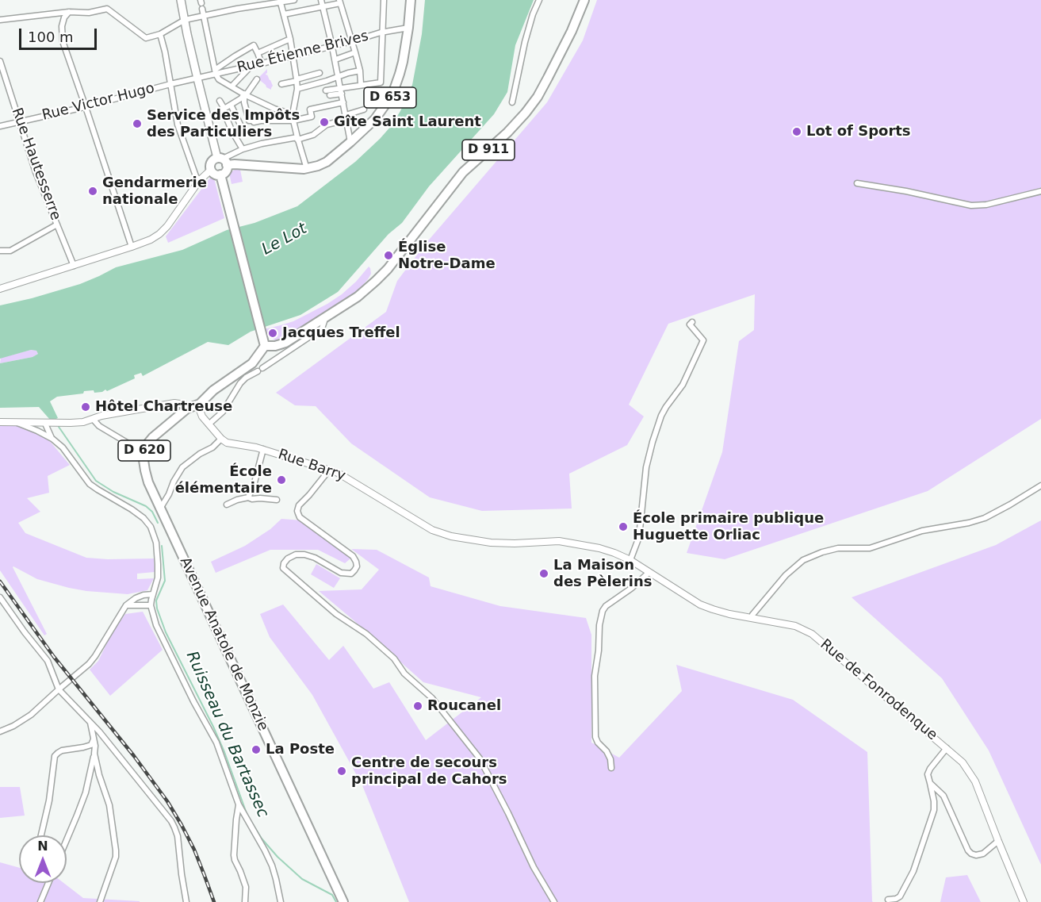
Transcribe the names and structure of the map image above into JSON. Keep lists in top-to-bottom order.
{
  "streets": {
    "main road": [
      "D 653",
      "D 911",
      "D 620",
      "Avenue Anatole de Monzie"
    ],
    "street": [
      "Rue Étienne Brives",
      "Rue Victor Hugo",
      "Rue Hautesserre",
      "Rue Barry",
      "Rue de Fonrodenque"
    ]
  },
  "crossings": [
    ["Rue Étienne Brives", "D 653"],
    ["Rue Étienne Brives", "Rue Victor Hugo"],
    ["Rue Victor Hugo", "Rue Hautesserre"],
    ["D 911", "D 620"],
    ["D 620", "Avenue Anatole de Monzie"],
    ["Rue Barry", "Rue de Fonrodenque"]
  ],
  "water": ["Le Lot", "Ruisseau du Bartassec"],
  "places": [
    "Gîte Saint Laurent",
    "Service des Impôts des Particuliers",
    "Lot of Sports",
    "Gendarmerie nationale",
    "Église Notre-Dame",
    "Jacques Treffel",
    "Hôtel Chartreuse",
    "École élémentaire",
    "École primaire publique Huguette Orliac",
    "La Maison des Pèlerins",
    "Roucanel",
    "La Poste",
    "Centre de secours principal de Cahors"
  ],
  "scale_bar": "100 m",
  "north": "top"
}
